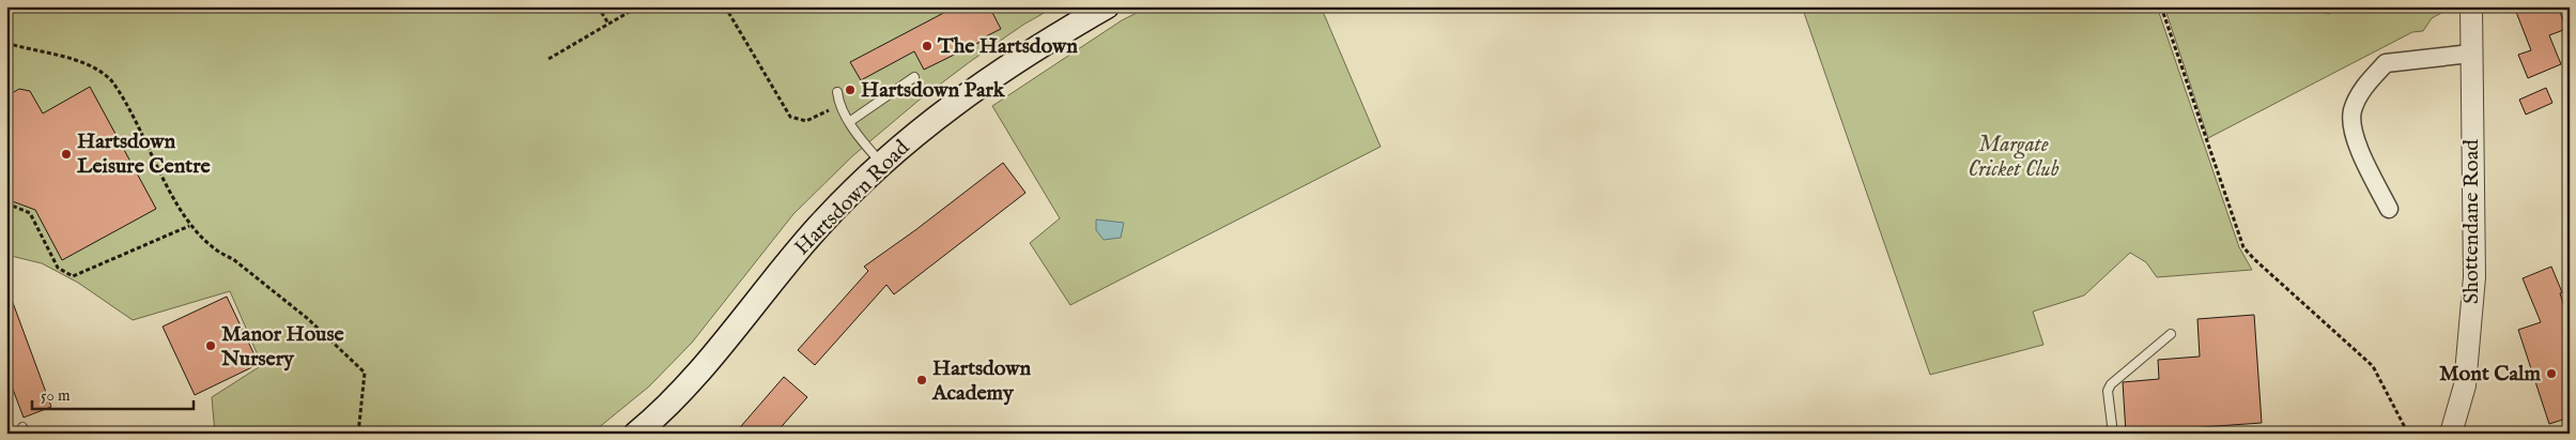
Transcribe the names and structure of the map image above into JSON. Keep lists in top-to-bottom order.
{
  "streets": {
    "main road": ["Hartsdown Road"],
    "street": ["Shottendane Road"]
  },
  "parks": ["Margate Cricket Club"],
  "places": [
    "The Hartsdown",
    "Hartsdown Park",
    "Hartsdown Leisure Centre",
    "Manor House Nursery",
    "Mont Calm",
    "Hartsdown Academy"
  ],
  "scale_bar": "50 m"
}
